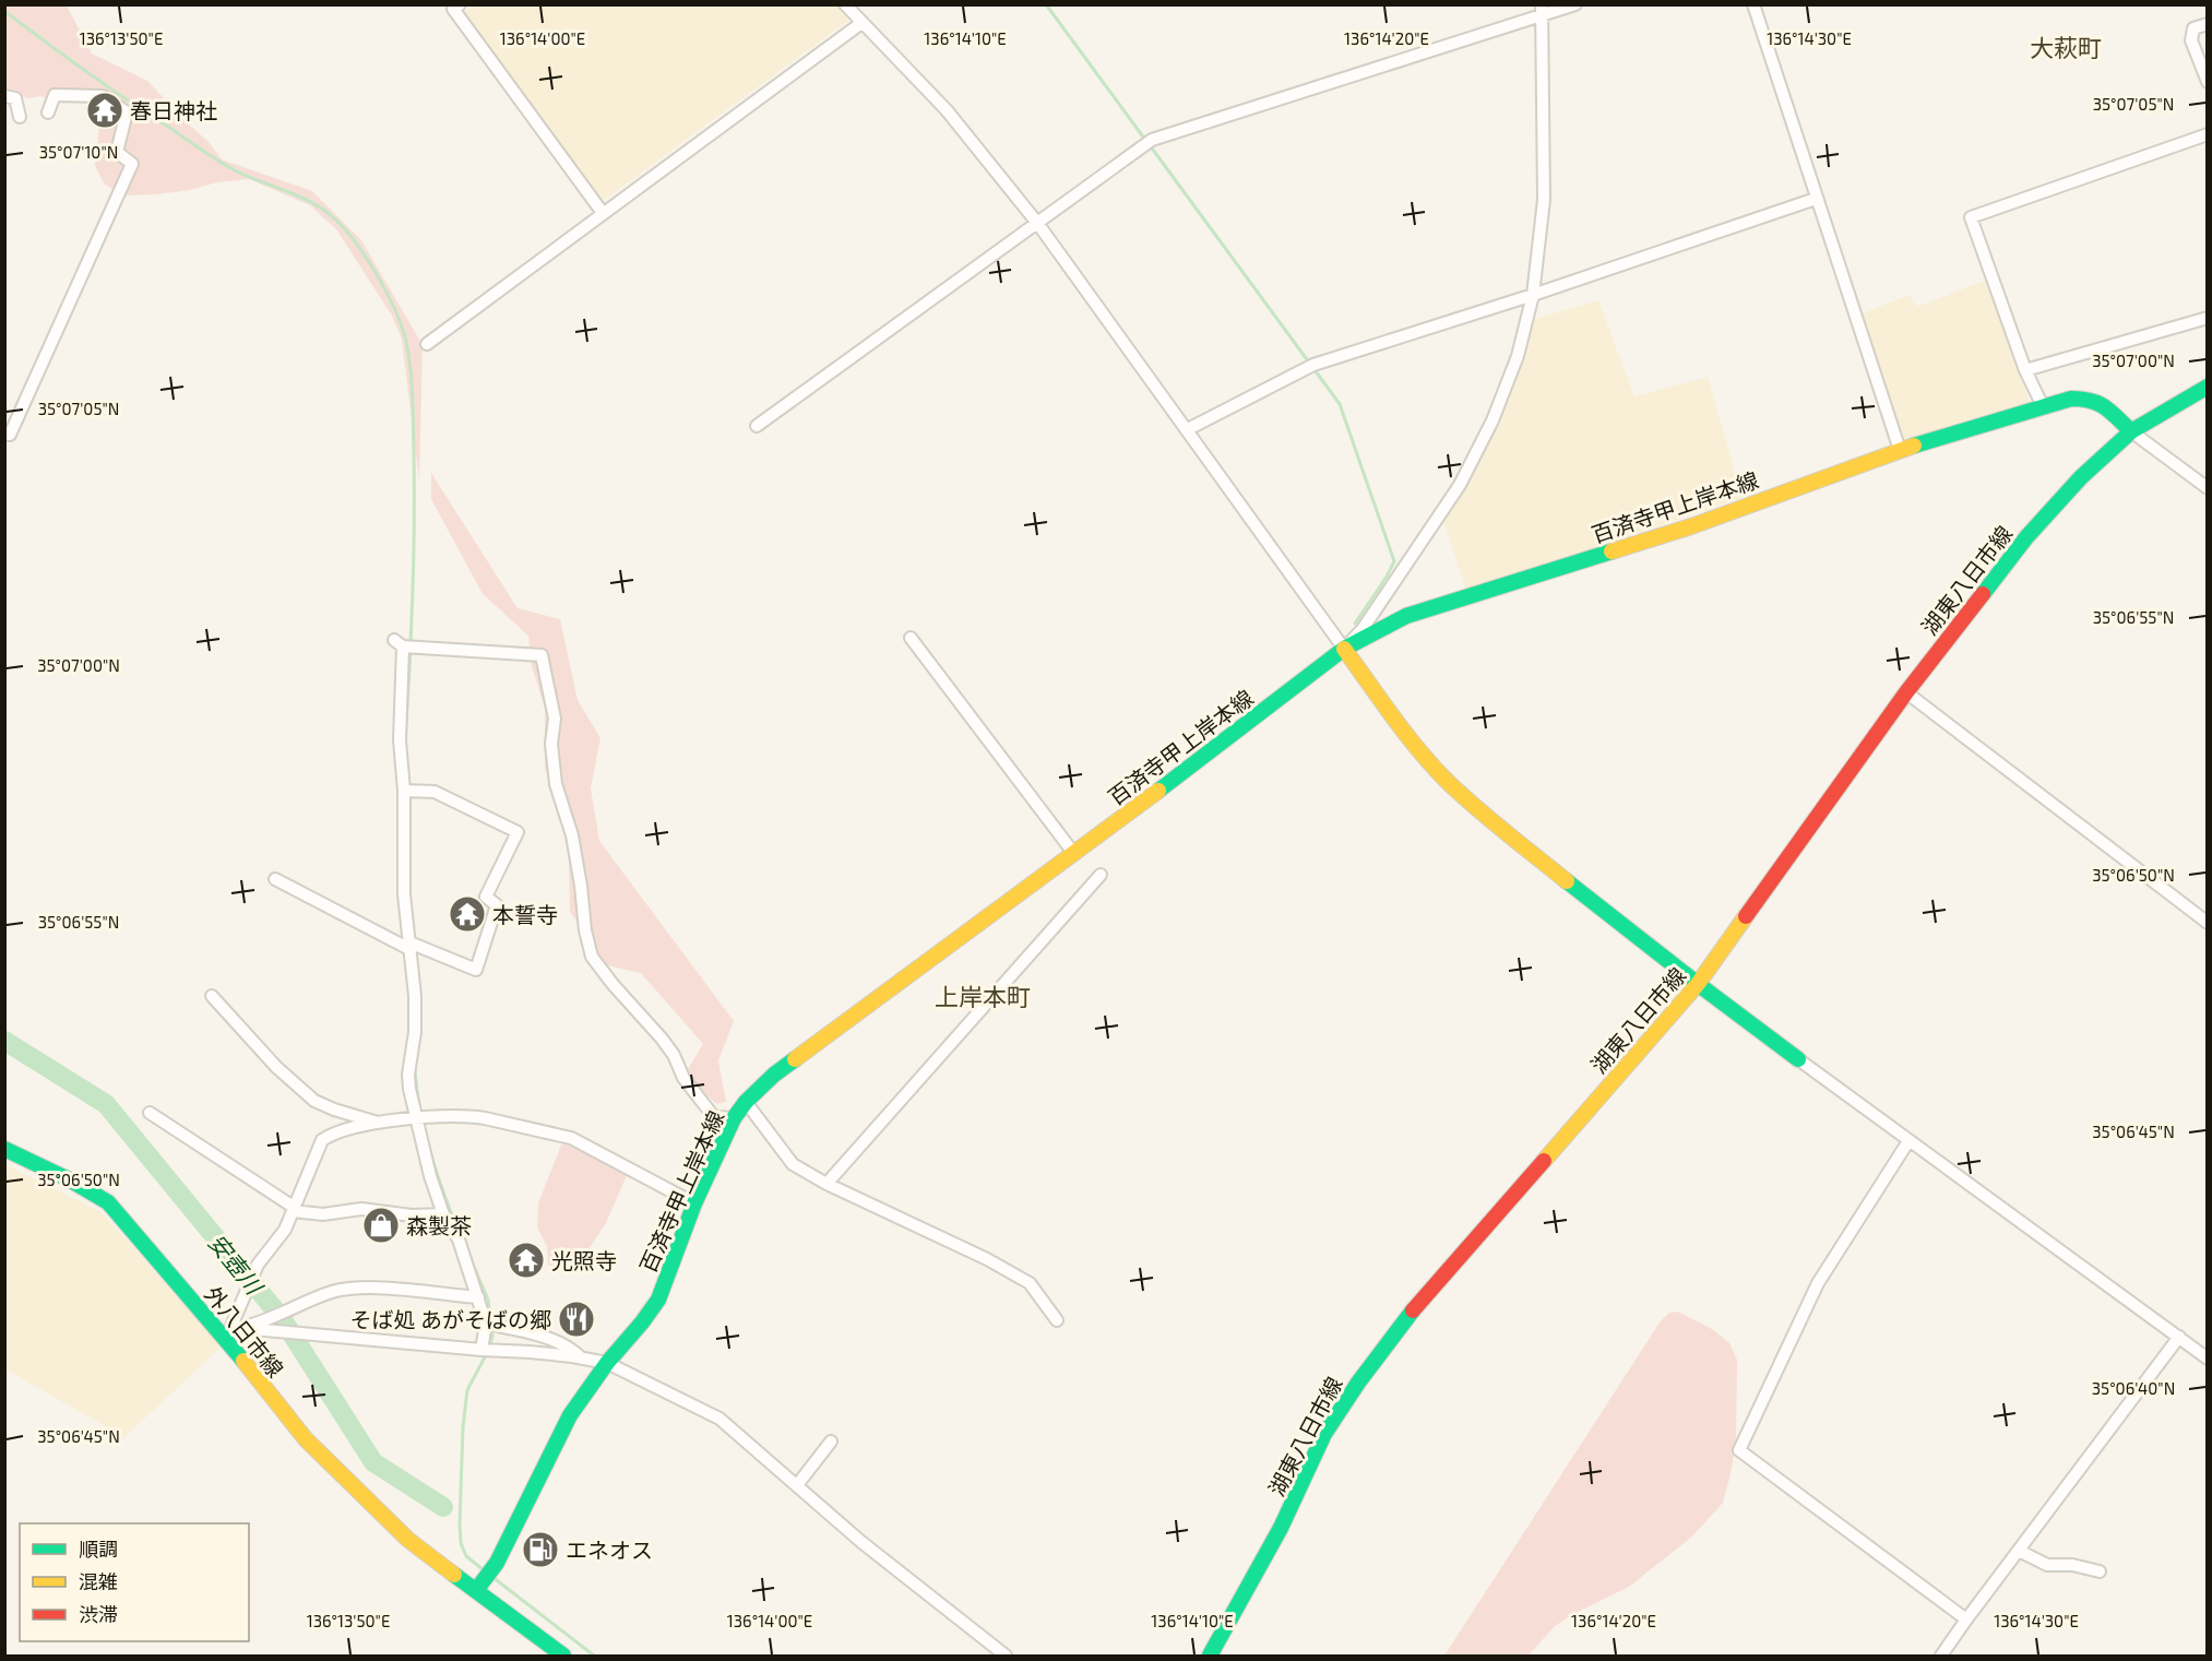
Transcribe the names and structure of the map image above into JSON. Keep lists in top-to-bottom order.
{
  "streets": {
    "main road": ["百済寺甲上岸本線", "湖東八日市線", "外八日市線"]
  },
  "crossings": [
    ["百済寺甲上岸本線", "湖東八日市線"],
    ["百済寺甲上岸本線", "外八日市線"]
  ],
  "districts": ["大萩町", "上岸本町"],
  "water": ["安壺川"],
  "places": {
    "temple": ["春日神社", "本誓寺", "光照寺"],
    "shop": ["森製茶"],
    "restaurant": ["そば処 あがそばの郷"],
    "fuel station": ["エネオス"]
  },
  "legend": ["順調", "混雑", "渋滞"],
  "coordinates": [
    "136°13'50\"E",
    "136°14'00\"E",
    "136°14'10\"E",
    "136°14'20\"E",
    "136°14'30\"E",
    "35°07'05\"N",
    "35°07'10\"N",
    "35°07'00\"N",
    "35°06'55\"N",
    "35°06'50\"N",
    "35°06'45\"N",
    "35°06'40\"N"
  ]
}
